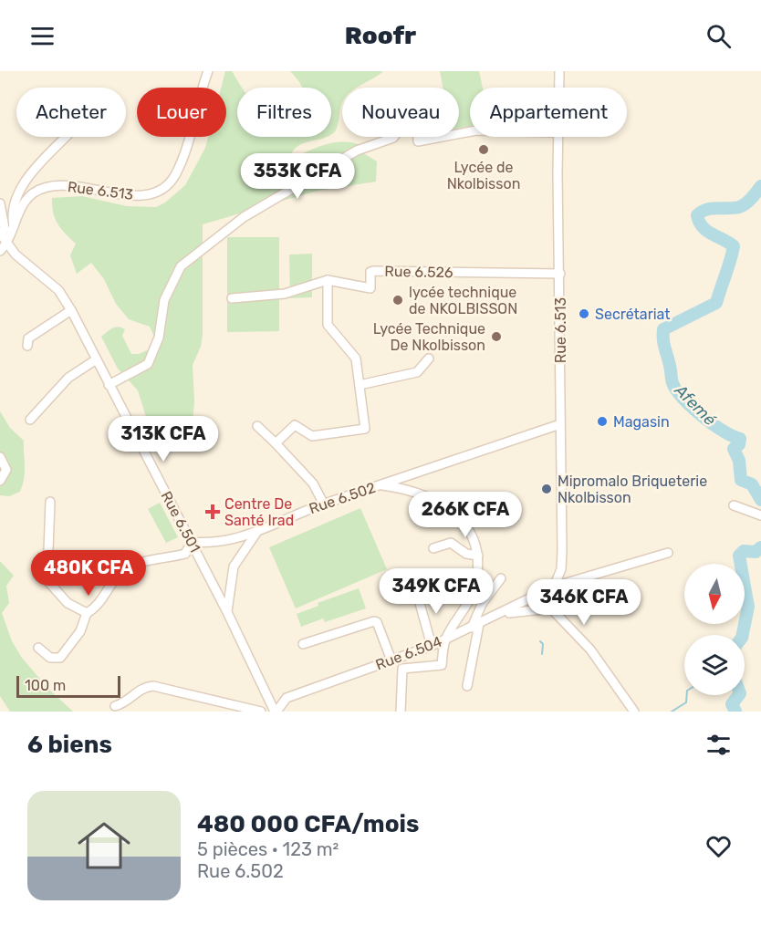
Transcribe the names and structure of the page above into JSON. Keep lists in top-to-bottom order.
{
  "streets": {
    "street": [
      "Rue 6.513",
      "Rue 6.526",
      "Rue 6.502",
      "Rue 6.501",
      "Rue 6.504"
    ]
  },
  "crossings": [
    ["Rue 6.513", "Rue 6.526"],
    ["Rue 6.513", "Rue 6.502"],
    ["Rue 6.513", "Rue 6.501"],
    ["Rue 6.513", "Rue 6.504"],
    ["Rue 6.502", "Rue 6.501"],
    ["Rue 6.501", "Rue 6.504"]
  ],
  "water": ["Afemé"],
  "places": {
    "other": [
      "Lycée de Nkolbisson",
      "lycée technique de NKOLBISSON",
      "Secrétariat",
      "Lycée Technique De Nkolbisson",
      "Magasin",
      "Mipromalo Briqueterie Nkolbisson"
    ],
    "health": ["Centre De Santé Irad"]
  },
  "scale_bar": "100 m",
  "north": "bottom",
  "page": {
    "header": "Roofr",
    "chip": [
      "Acheter",
      "Louer",
      "Filtres",
      "Nouveau",
      "Appartement"
    ],
    "price": [
      "353K CFA",
      "313K CFA",
      "266K CFA",
      "480K CFA",
      "349K CFA",
      "346K CFA"
    ],
    "scale": "100 m",
    "heading": "6 biens",
    "list": [
      {
        "name": "480 000 CFA/mois",
        "note": "5 pièces · 123 m² · Rue 6.502"
      }
    ]
  }
}
